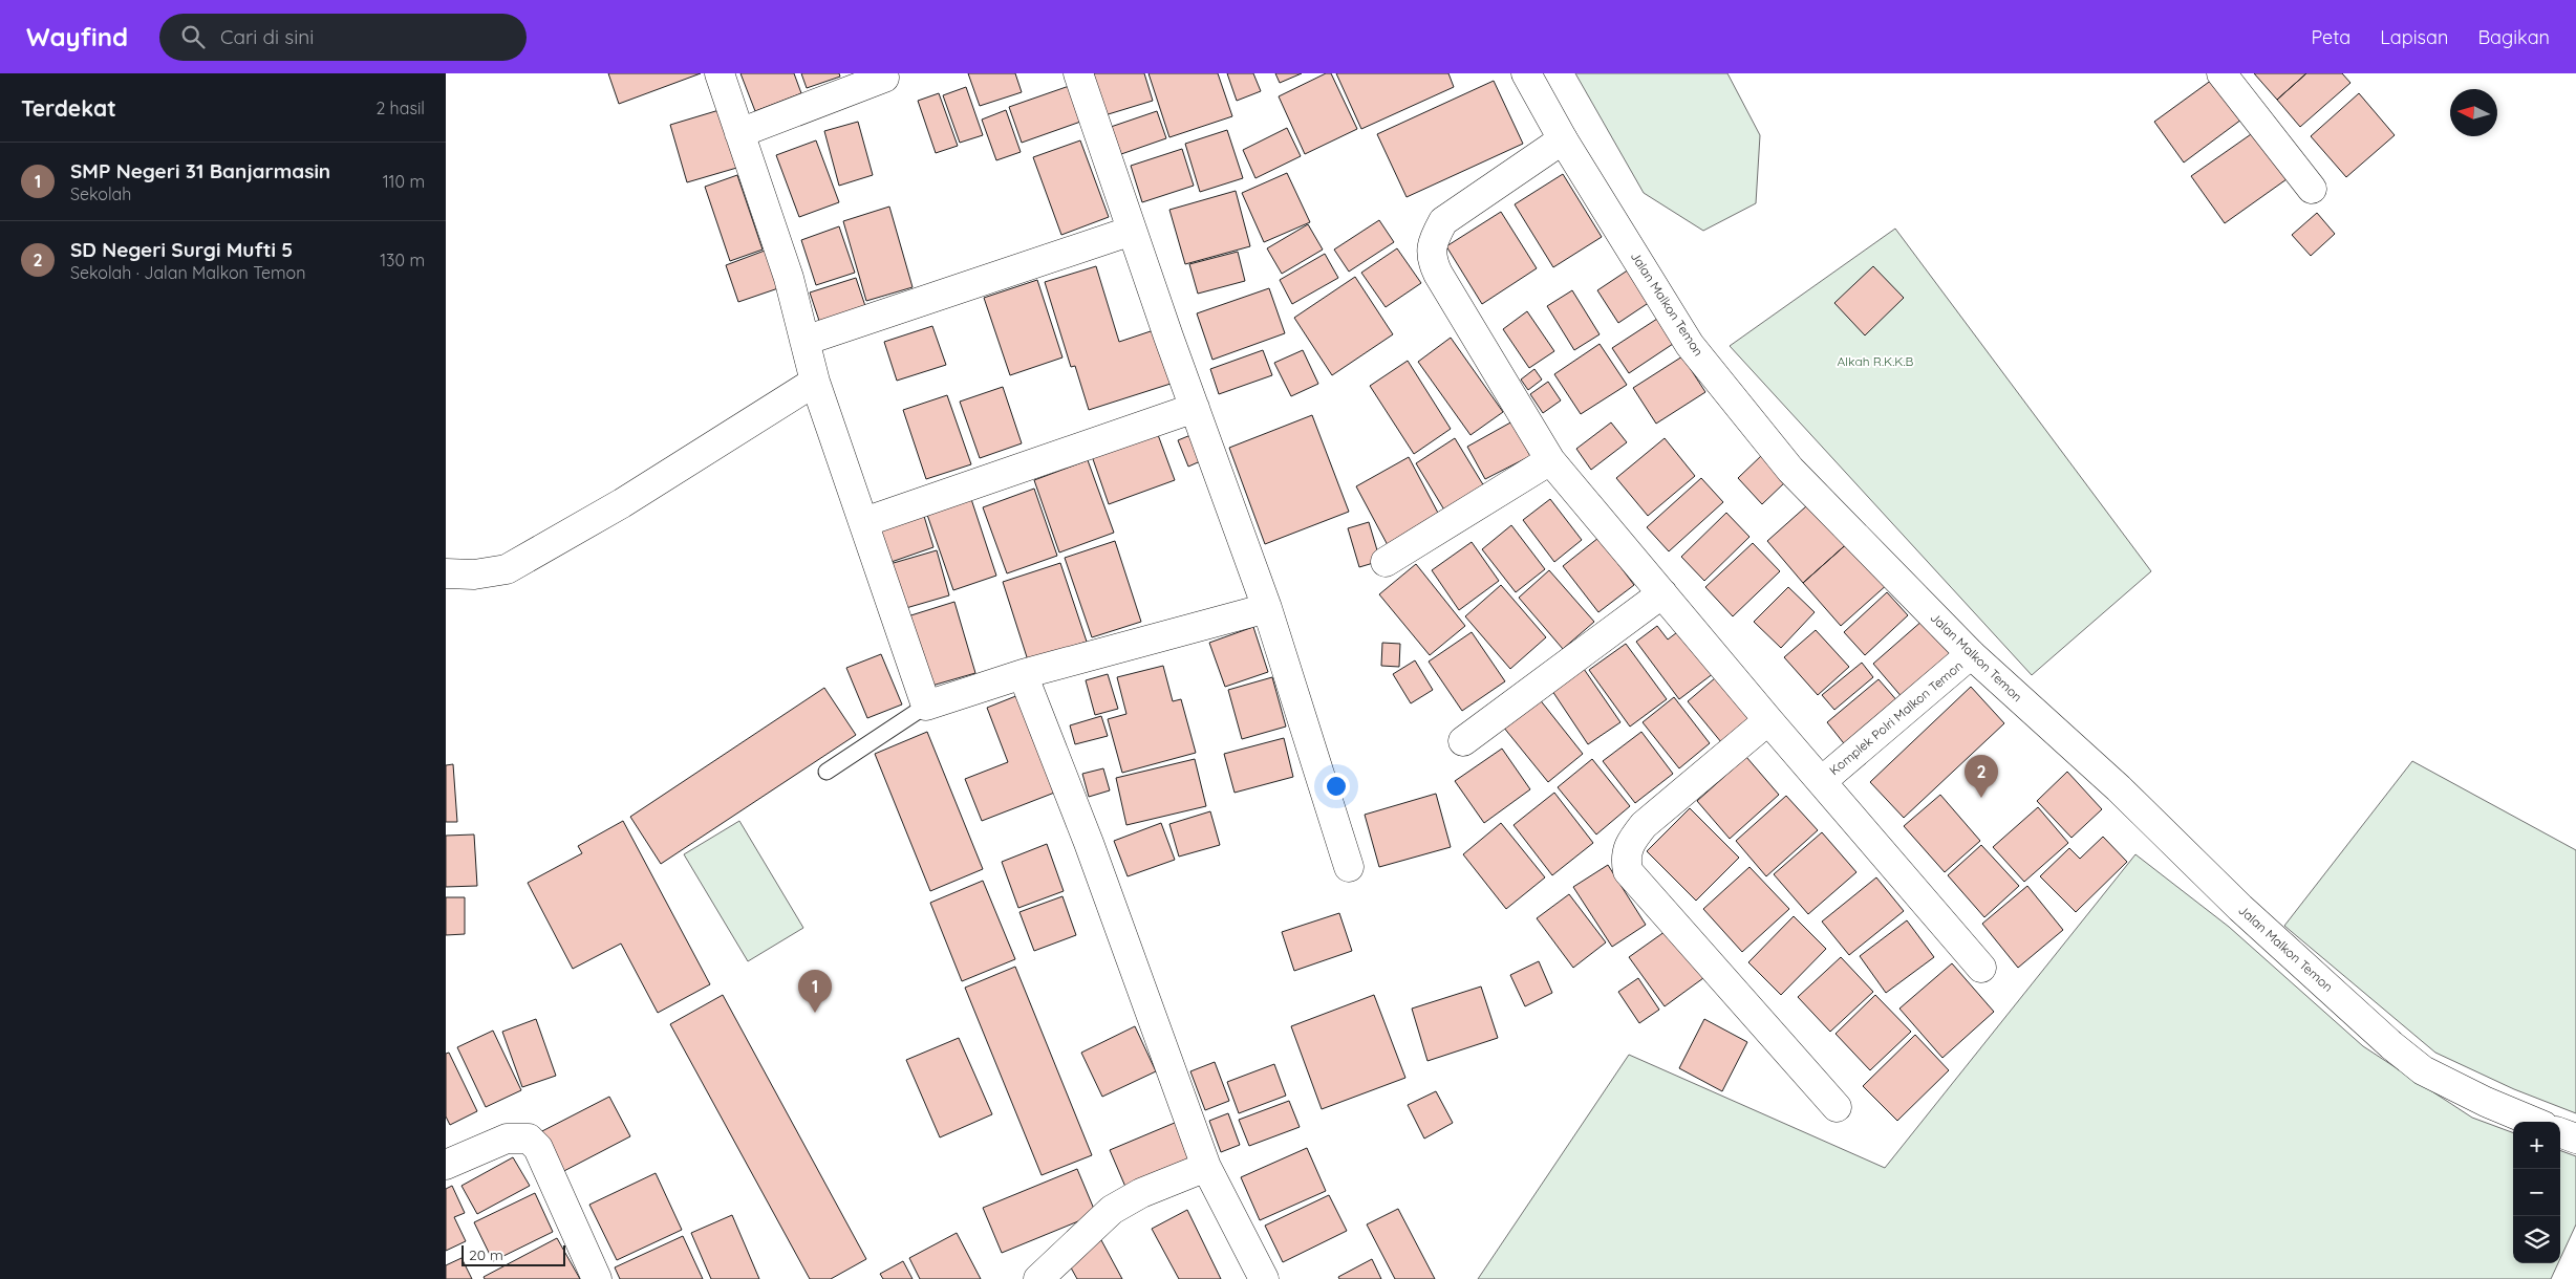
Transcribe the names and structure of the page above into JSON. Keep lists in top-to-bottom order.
{
  "streets": {
    "street": ["Jalan Malkon Temon", "Komplek Polri Malkon Temon"]
  },
  "crossings": [
    ["Jalan Malkon Temon", "Komplek Polri Malkon Temon"]
  ],
  "parks": ["Alkah R.K.K.B"],
  "scale_bar": "20 m",
  "north": "left",
  "page": {
    "header": "Wayfind",
    "search": "Cari di sini",
    "nav": ["Peta", "Lapisan", "Bagikan"],
    "heading": ["Terdekat", "2 hasil"],
    "list": [
      {
        "mark": "1",
        "name": "SMP Negeri 31 Banjarmasin",
        "note": "Sekolah",
        "value": "110 m"
      },
      {
        "mark": "2",
        "name": "SD Negeri Surgi Mufti 5",
        "note": "Sekolah · Jalan Malkon Temon",
        "value": "130 m"
      }
    ],
    "pins": ["2", "1"],
    "map_buttons": ["+", "−"],
    "scale": "20 m"
  }
}
